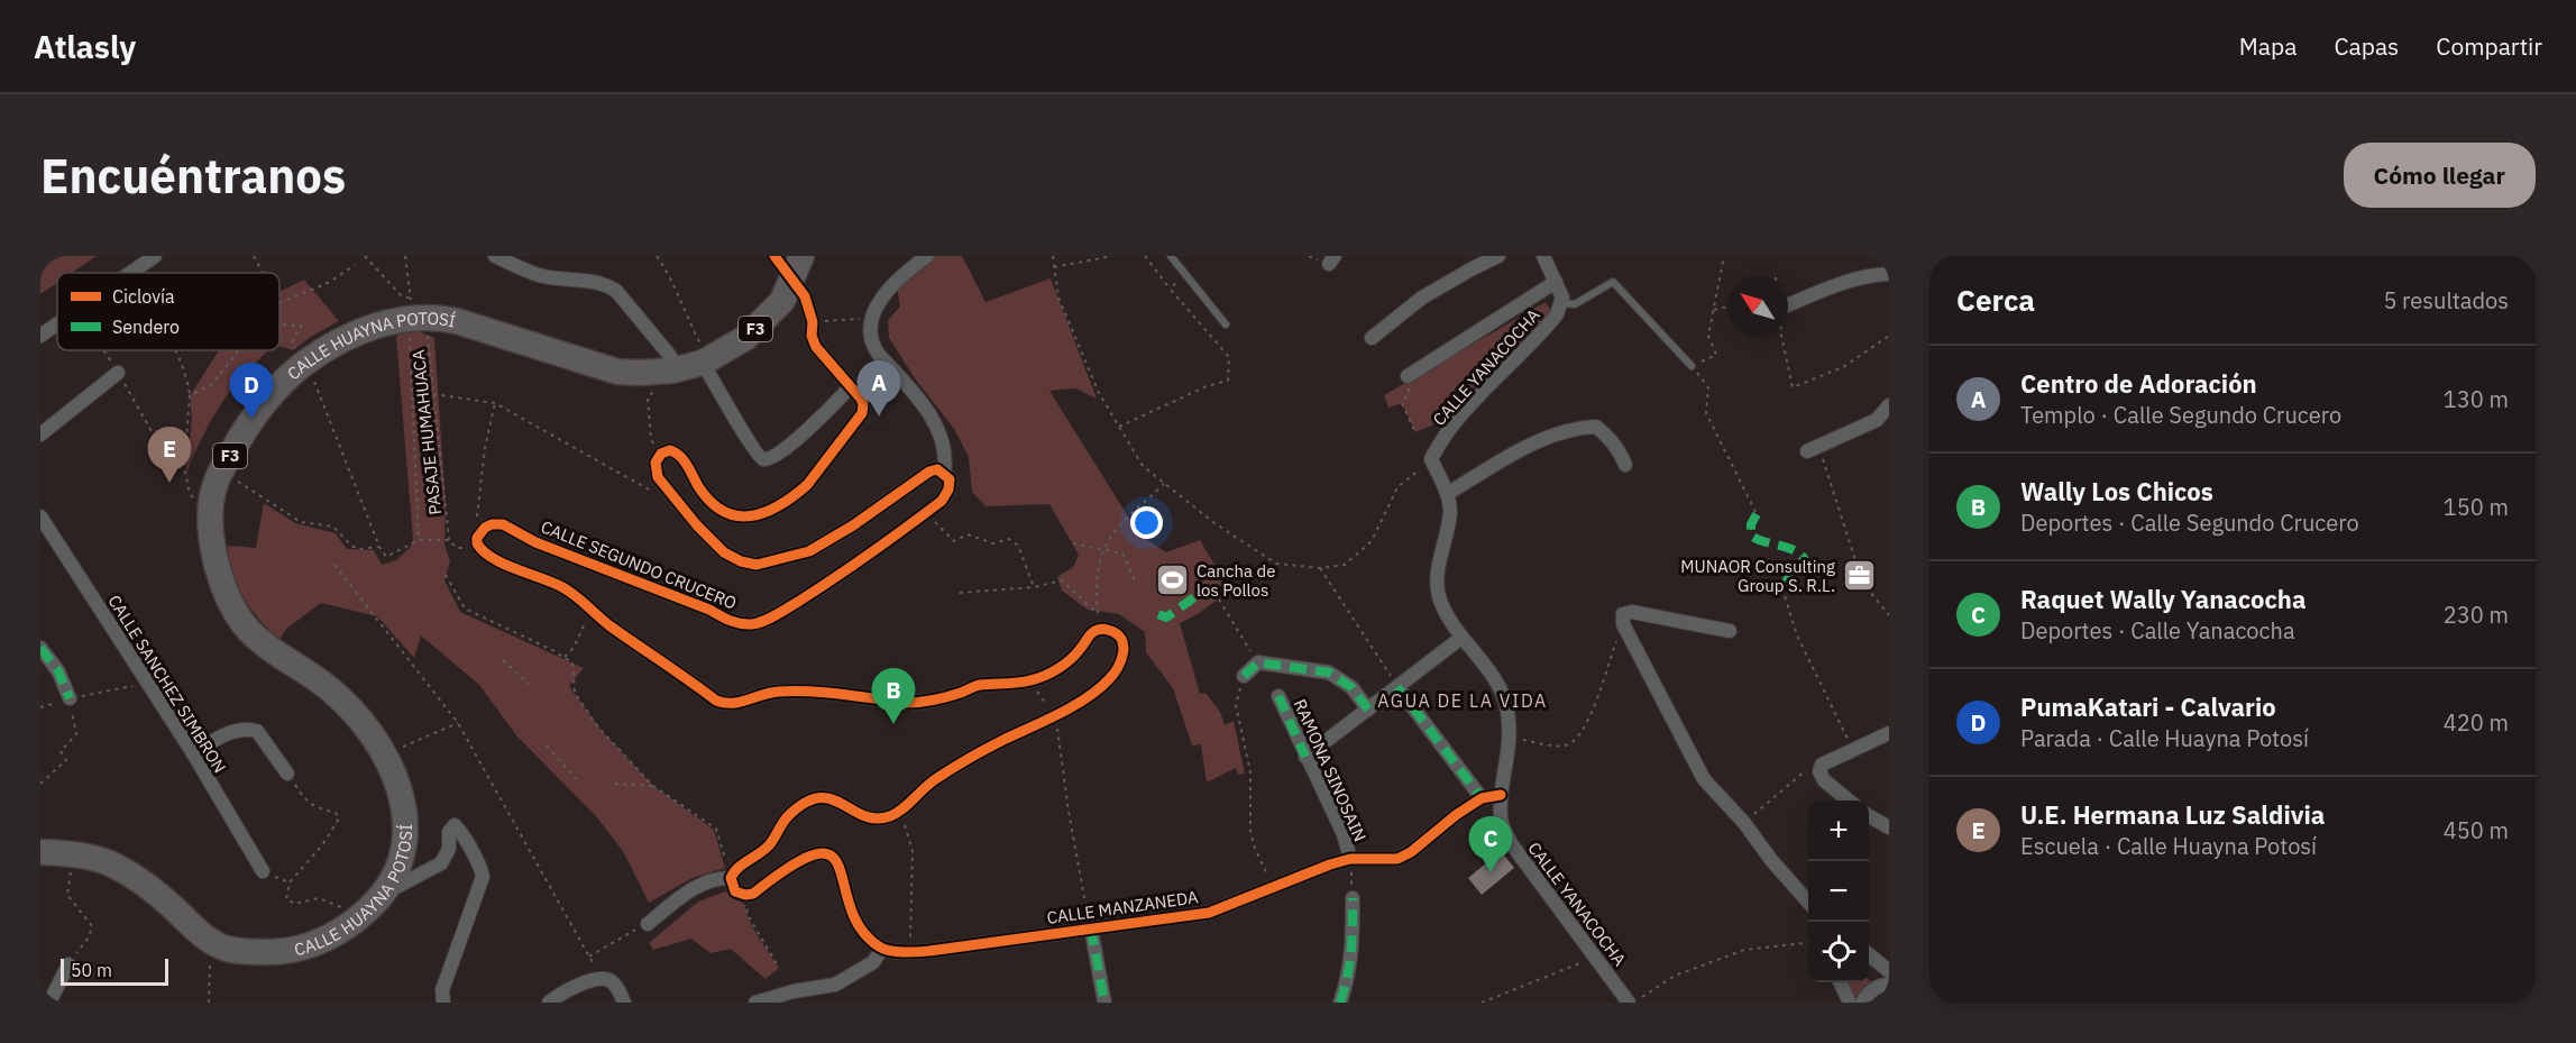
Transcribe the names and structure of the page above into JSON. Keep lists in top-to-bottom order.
{
  "streets": {
    "highway": ["F3", "CALLE HUAYNA POTOSÍ"],
    "street": [
      "CALLE YANACOCHA",
      "CALLE SEGUNDO CRUCERO",
      "CALLE SANCHEZ SIMBRON",
      "RAMONA SINOSAIN",
      "CALLE MANZANEDA"
    ],
    "path": ["PASAJE HUMAHUACA"]
  },
  "crossings": [
    ["CALLE YANACOCHA", "CALLE MANZANEDA"],
    ["RAMONA SINOSAIN", "CALLE MANZANEDA"]
  ],
  "districts": ["AGUA DE LA VIDA"],
  "places": {
    "office": ["MUNAOR Consulting Group S. R.L."],
    "sports": ["Cancha de los Pollos"]
  },
  "legend": ["Ciclovía", "Sendero"],
  "scale_bar": "50 m",
  "north": "top left",
  "page": {
    "header": "Atlasly",
    "nav": ["Mapa", "Capas", "Compartir"],
    "buttons": "Cómo llegar",
    "title": "Encuéntranos",
    "heading": ["Cerca", "5 resultados"],
    "list": [
      {
        "mark": "A",
        "name": "Centro de Adoración",
        "note": "Templo · Calle Segundo Crucero",
        "value": "130 m"
      },
      {
        "mark": "B",
        "name": "Wally Los Chicos",
        "note": "Deportes · Calle Segundo Crucero",
        "value": "150 m"
      },
      {
        "mark": "C",
        "name": "Raquet Wally Yanacocha",
        "note": "Deportes · Calle Yanacocha",
        "value": "230 m"
      },
      {
        "mark": "D",
        "name": "PumaKatari - Calvario",
        "note": "Parada · Calle Huayna Potosí",
        "value": "420 m"
      },
      {
        "mark": "E",
        "name": "U.E. Hermana Luz Saldivia",
        "note": "Escuela · Calle Huayna Potosí",
        "value": "450 m"
      }
    ],
    "pins": [
      "A",
      "D",
      "E",
      "B",
      "C"
    ],
    "map_buttons": ["+", "−"],
    "scale": "50 m"
  }
}
